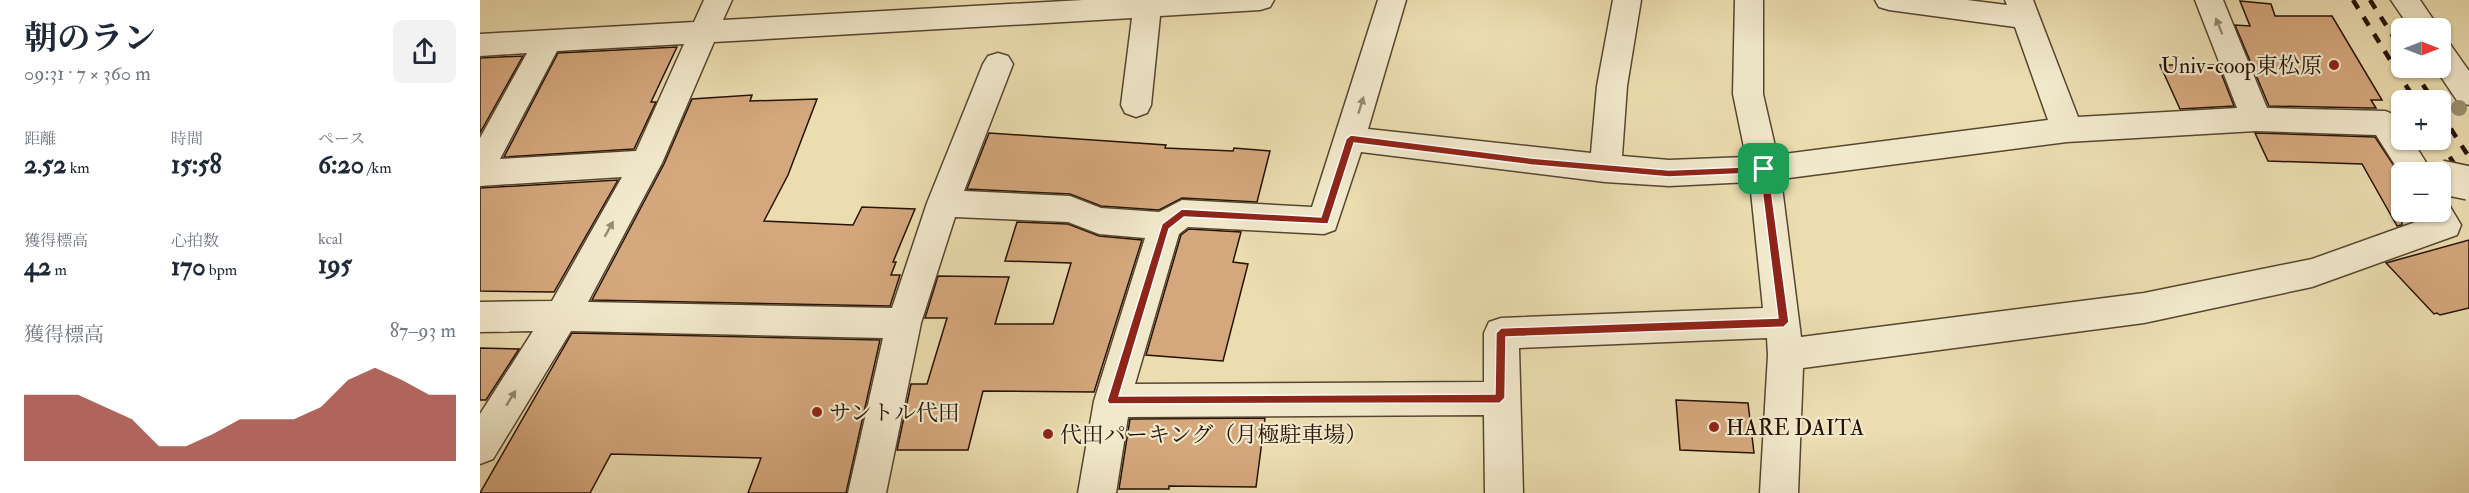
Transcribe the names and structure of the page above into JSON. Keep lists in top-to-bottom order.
{
  "places": [
    "Univ-coop東松原",
    "サントル代田",
    "HARE DAITA",
    "代田パーキング（月極駐車場）"
  ],
  "north": "right",
  "page": {
    "heading": ["朝のラン", "09:31 · 7 × 360 m"],
    "map_buttons": ["+", "−"],
    "stats": [
      ["距離", "2.52 km"],
      ["時間", "15:58"],
      ["ペース", "6:20 /km"],
      ["獲得標高", "42 m"],
      ["心拍数", "170 bpm"],
      ["kcal", "195"]
    ],
    "chart": ["獲得標高", "87–93 m"]
  }
}
